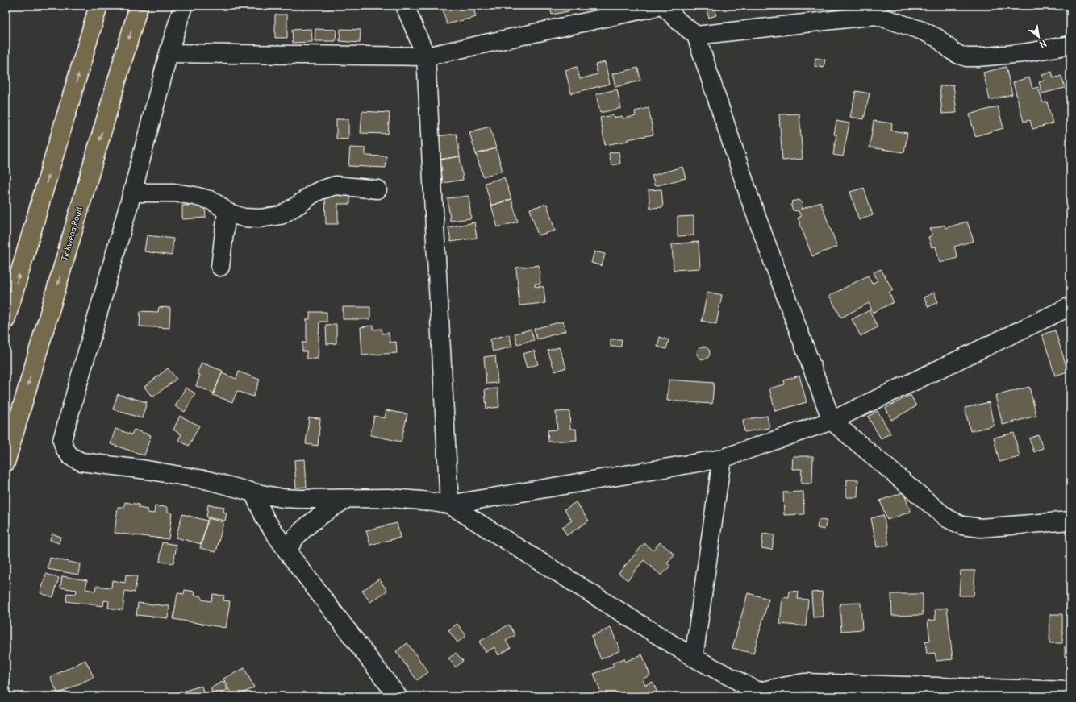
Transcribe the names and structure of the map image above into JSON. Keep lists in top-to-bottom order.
{
  "streets": {
    "main road": ["Tlokweng Road"]
  },
  "north": "bottom right"
}
